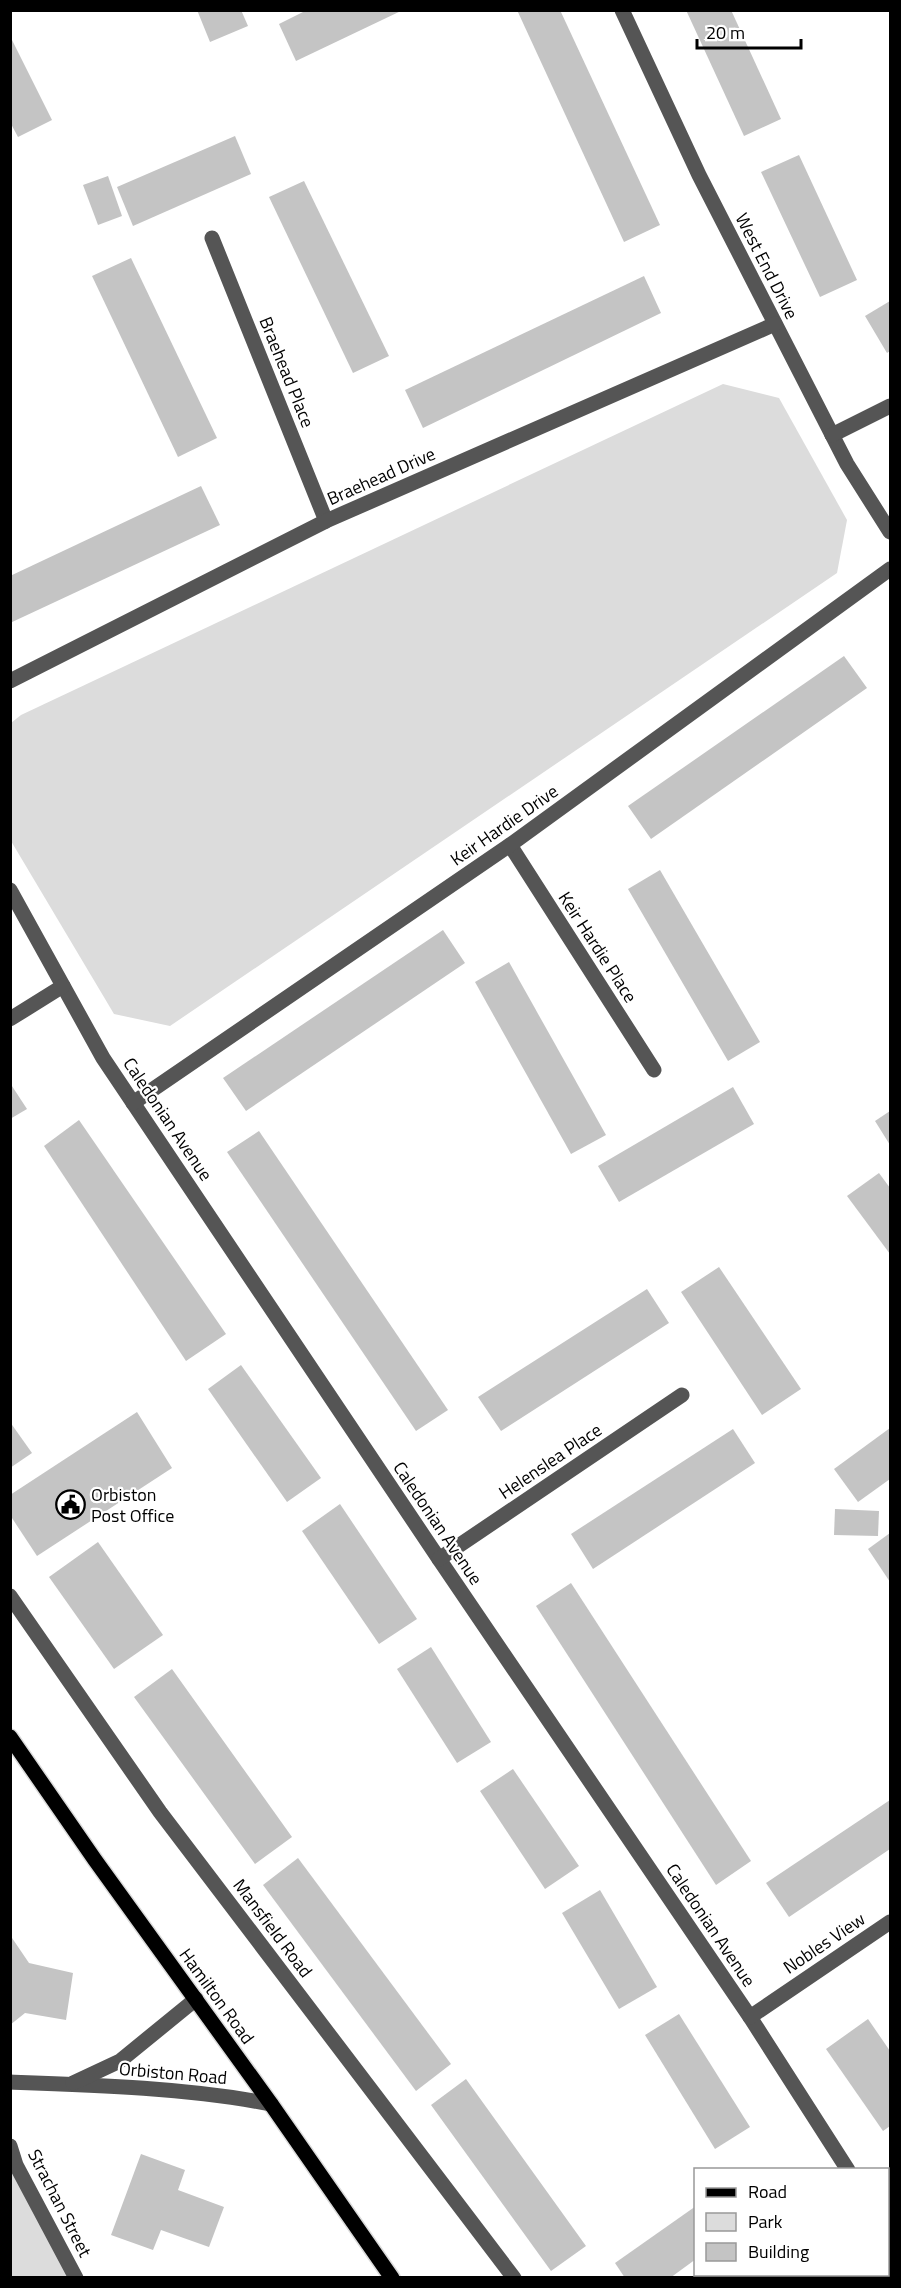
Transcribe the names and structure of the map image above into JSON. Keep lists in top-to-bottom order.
{
  "streets": {
    "main road": ["Hamilton Road"],
    "street": [
      "West End Drive",
      "Braehead Place",
      "Braehead Drive",
      "Keir Hardie Drive",
      "Keir Hardie Place",
      "Caledonian Avenue",
      "Helenslea Place",
      "Mansfield Road",
      "Nobles View",
      "Orbiston Road",
      "Strachan Street"
    ]
  },
  "crossings": [
    ["West End Drive", "Braehead Drive"],
    ["Braehead Place", "Braehead Drive"],
    ["Keir Hardie Drive", "Keir Hardie Place"],
    ["Keir Hardie Drive", "Caledonian Avenue"],
    ["Caledonian Avenue", "Helenslea Place"],
    ["Caledonian Avenue", "Nobles View"],
    ["Hamilton Road", "Orbiston Road"]
  ],
  "places": {
    "public building": ["Orbiston Post Office"]
  },
  "legend": ["Road", "Park", "Building"],
  "scale_bar": "20 m"
}
